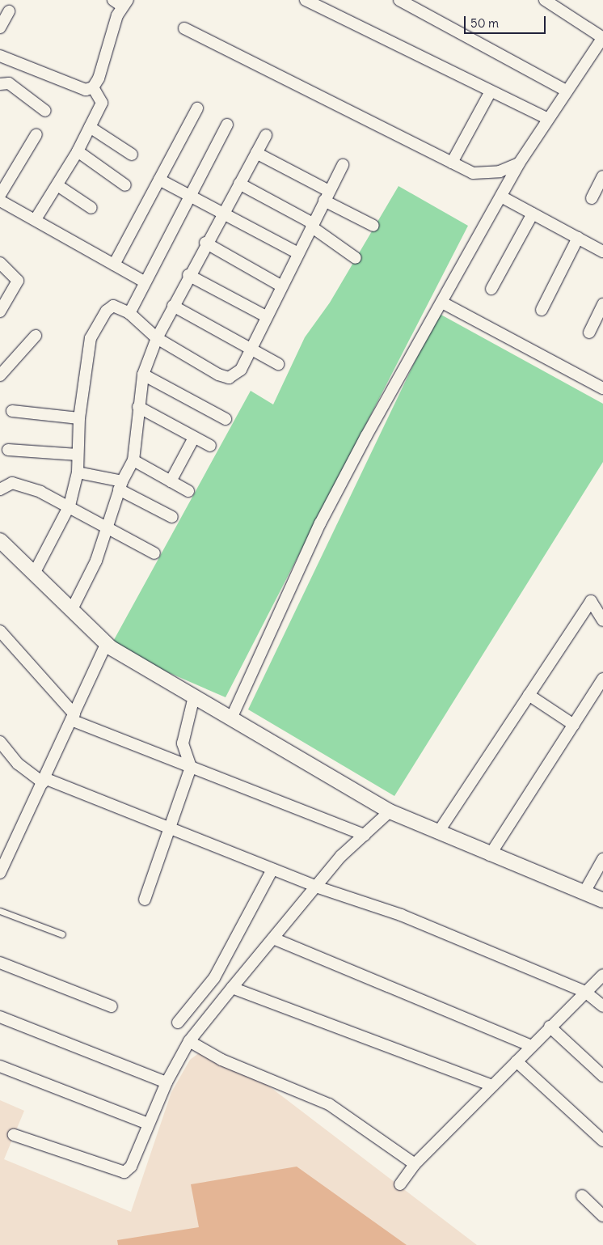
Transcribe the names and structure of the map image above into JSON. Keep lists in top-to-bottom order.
{
  "scale_bar": "50 m"
}
